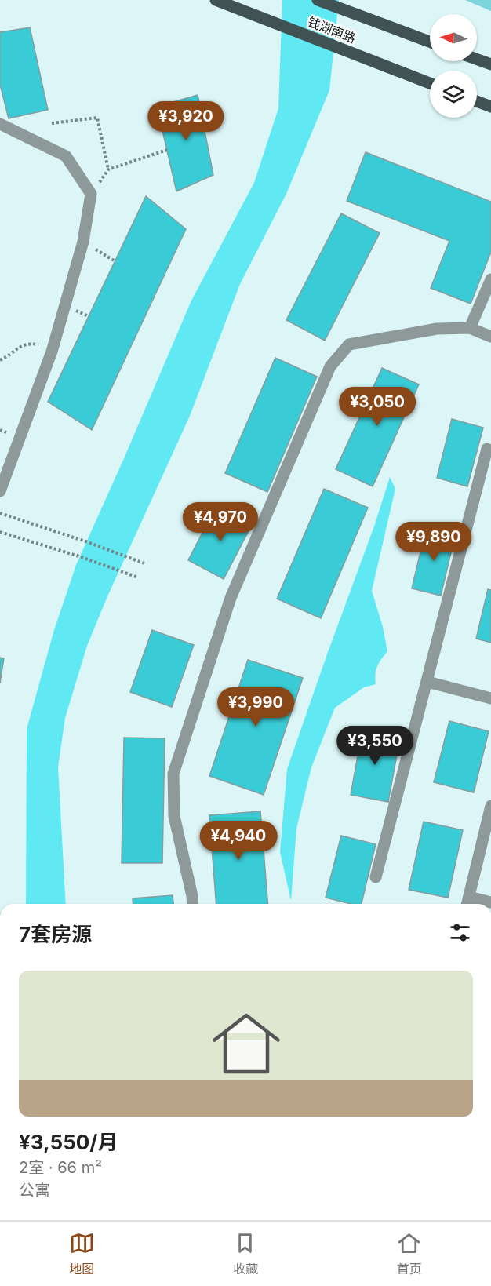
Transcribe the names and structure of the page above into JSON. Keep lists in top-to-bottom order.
{
  "streets": {
    "main road": ["钱湖南路"]
  },
  "north": "left",
  "page": {
    "price": [
      "¥3,920",
      "¥3,050",
      "¥4,970",
      "¥9,890",
      "¥3,990",
      "¥3,550",
      "¥4,940"
    ],
    "heading": "7套房源",
    "list": [
      {
        "name": "¥3,550/月",
        "note": "2室 · 66 m² · 公寓"
      }
    ],
    "tabs": ["地图", "收藏", "首页"]
  }
}
